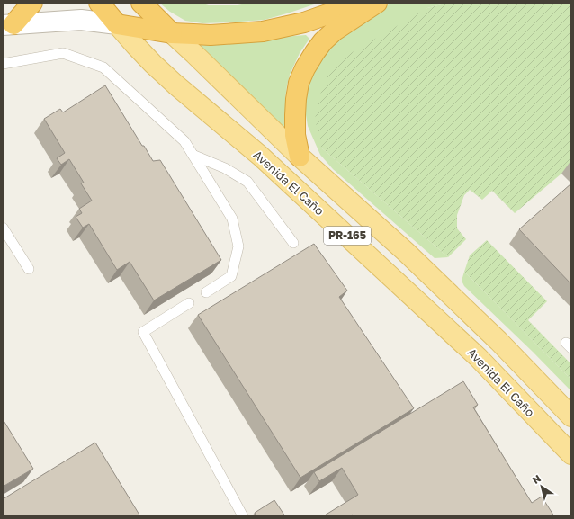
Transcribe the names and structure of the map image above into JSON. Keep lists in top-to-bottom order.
{
  "streets": {
    "highway": ["Avenida El Caño", "PR-165"]
  },
  "north": "top left"
}
